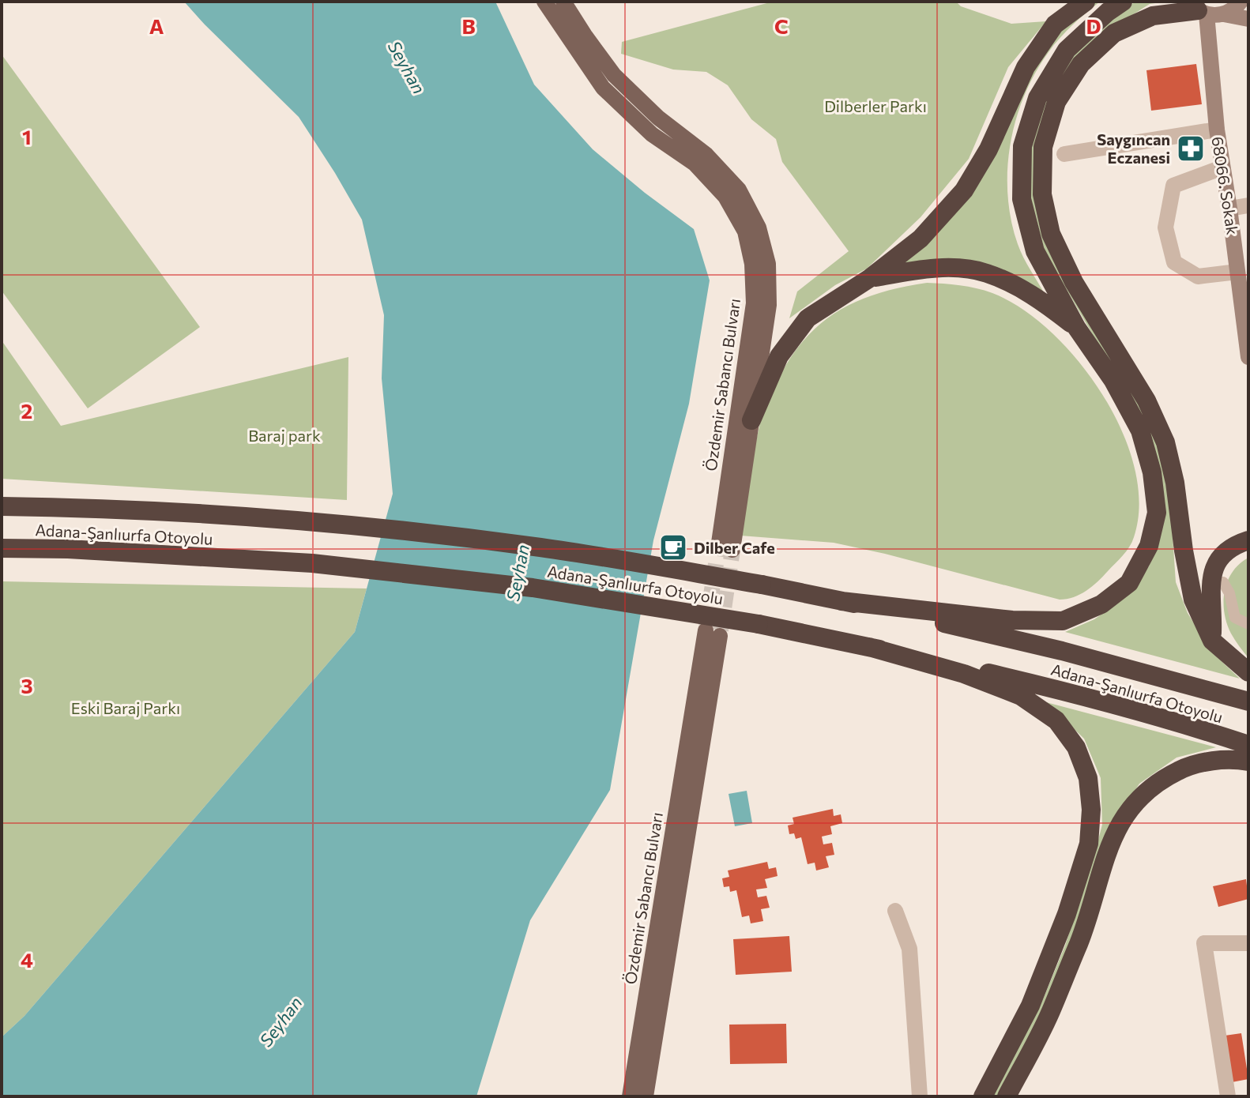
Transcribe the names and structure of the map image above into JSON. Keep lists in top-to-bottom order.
{
  "streets": {
    "highway": ["Adana-Şanlıurfa Otoyolu"],
    "main road": ["68066. Sokak", "Özdemir Sabancı Bulvarı"]
  },
  "water": ["Seyhan"],
  "parks": ["Dilberler Parkı", "Baraj park", "Eski Baraj Parkı"],
  "places": {
    "pharmacy": ["Saygıncan Eczanesi"],
    "cafe": ["Dilber Cafe"]
  },
  "grid": {
    "columns": [
      "A",
      "B",
      "C",
      "D"
    ],
    "rows": [
      "1",
      "2",
      "3",
      "4"
    ]
  }
}
